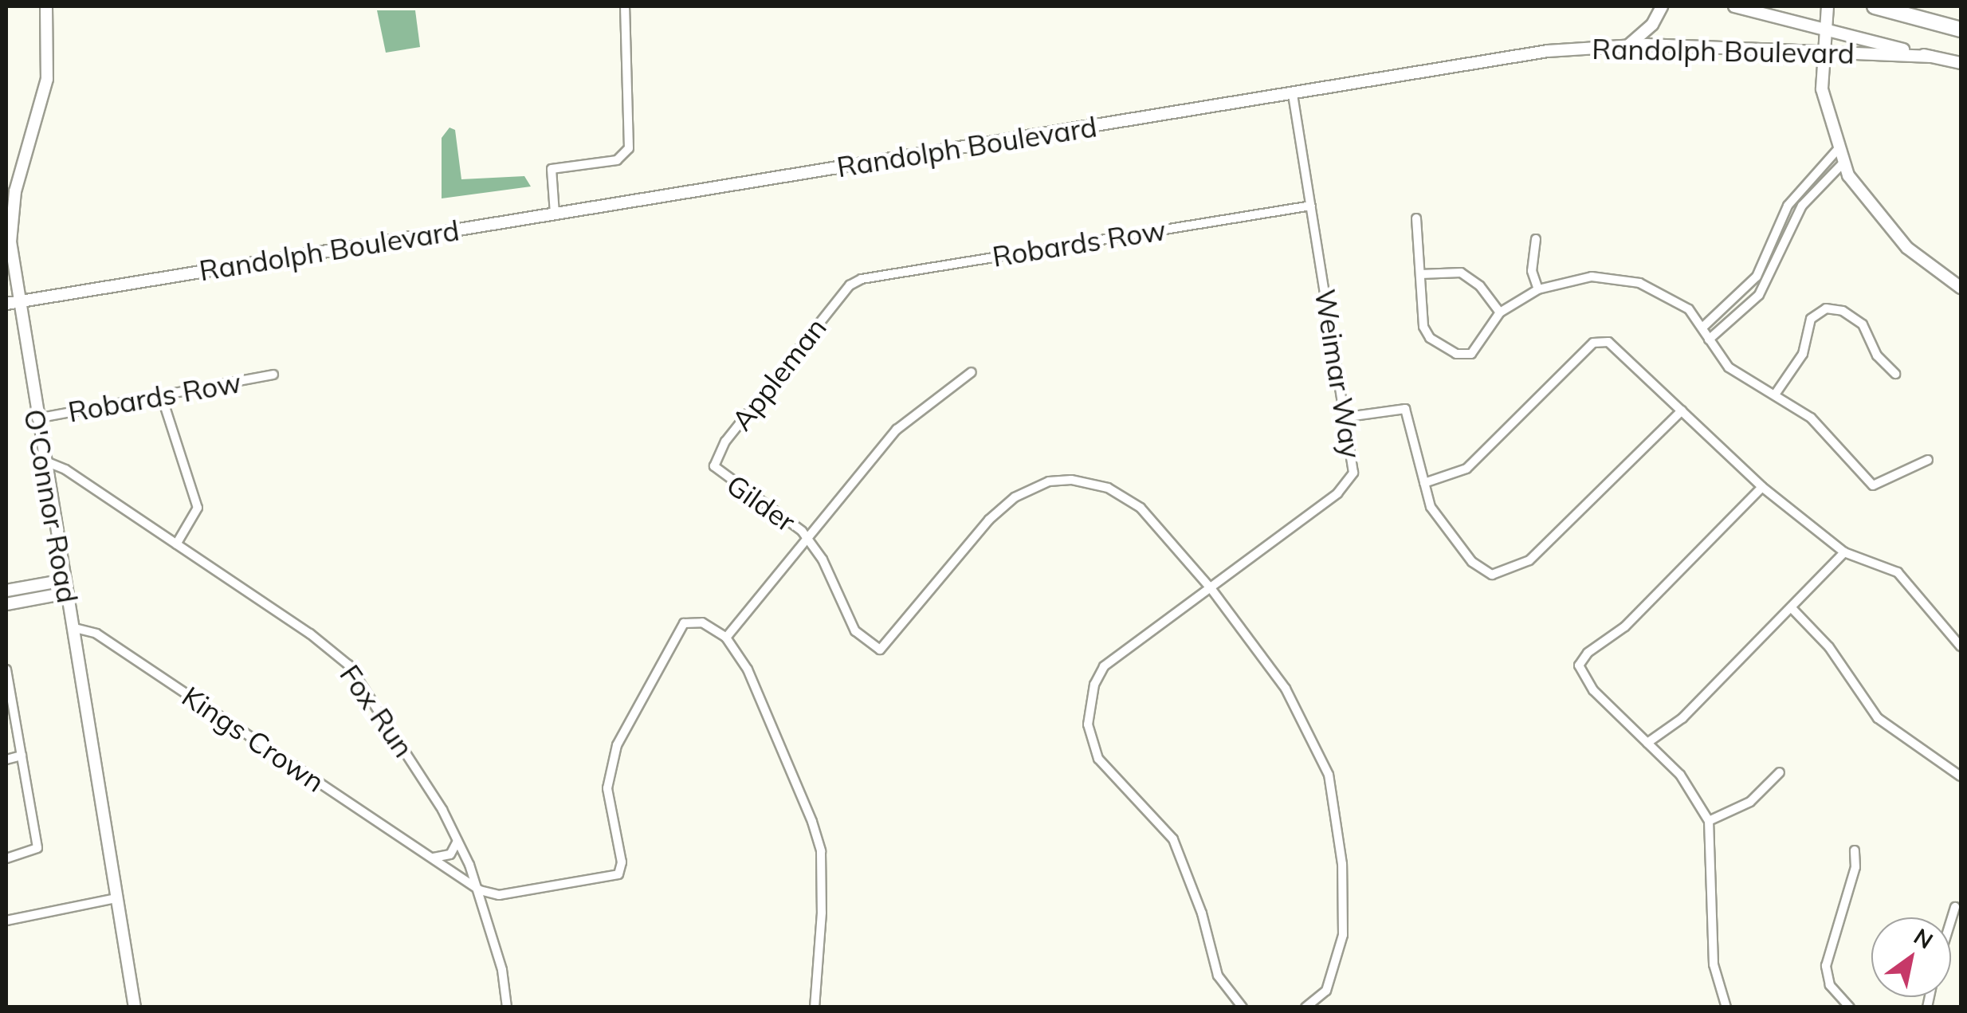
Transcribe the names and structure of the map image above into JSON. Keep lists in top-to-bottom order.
{
  "streets": {
    "street": [
      "Randolph Boulevard",
      "Robards Row",
      "Appleman",
      "Weimar Way",
      "Gilder",
      "O'Connor Road",
      "Fox Run",
      "Kings Crown"
    ]
  },
  "crossings": [
    ["Randolph Boulevard", "Weimar Way"],
    ["Randolph Boulevard", "O'Connor Road"],
    ["Robards Row", "Appleman"],
    ["Robards Row", "Weimar Way"],
    ["Robards Row", "O'Connor Road"],
    ["Appleman", "Gilder"],
    ["O'Connor Road", "Fox Run"],
    ["O'Connor Road", "Kings Crown"],
    ["Fox Run", "Kings Crown"]
  ],
  "north": "top right"
}
